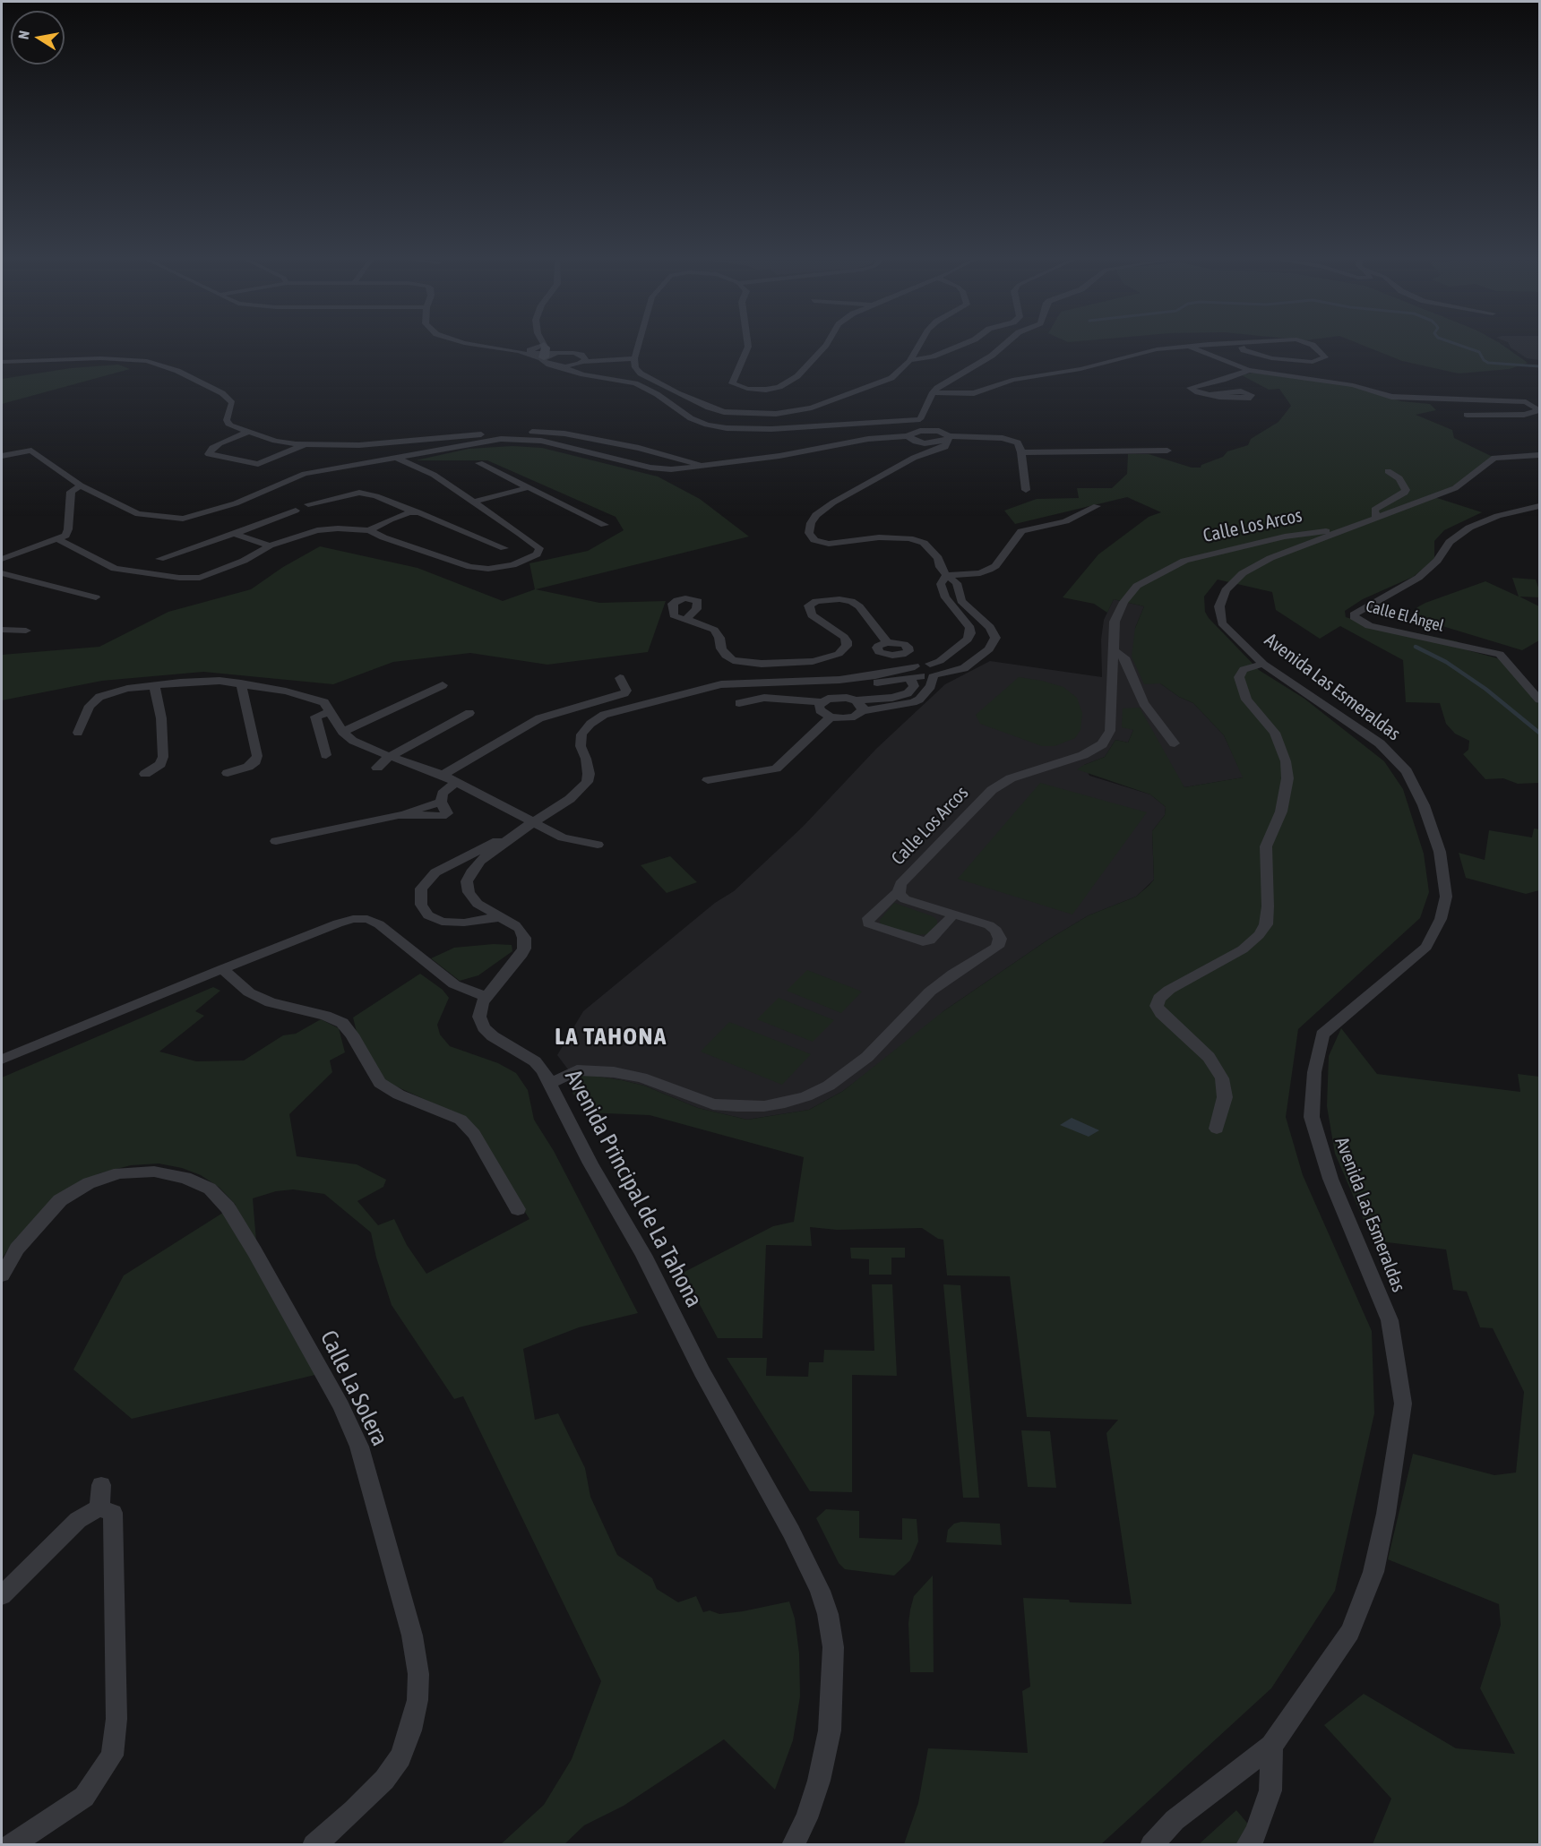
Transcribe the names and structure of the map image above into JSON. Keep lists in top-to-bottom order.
{
  "streets": {
    "street": [
      "Calle Los Arcos",
      "Calle El Ángel",
      "Avenida Las Esmeraldas",
      "Avenida Principal de La Tahona",
      "Calle La Solera"
    ]
  },
  "crossings": [
    ["Calle Los Arcos", "Avenida Las Esmeraldas"],
    ["Calle Los Arcos", "Avenida Principal de La Tahona"]
  ],
  "districts": ["LA TAHONA"],
  "north": "left"
}
